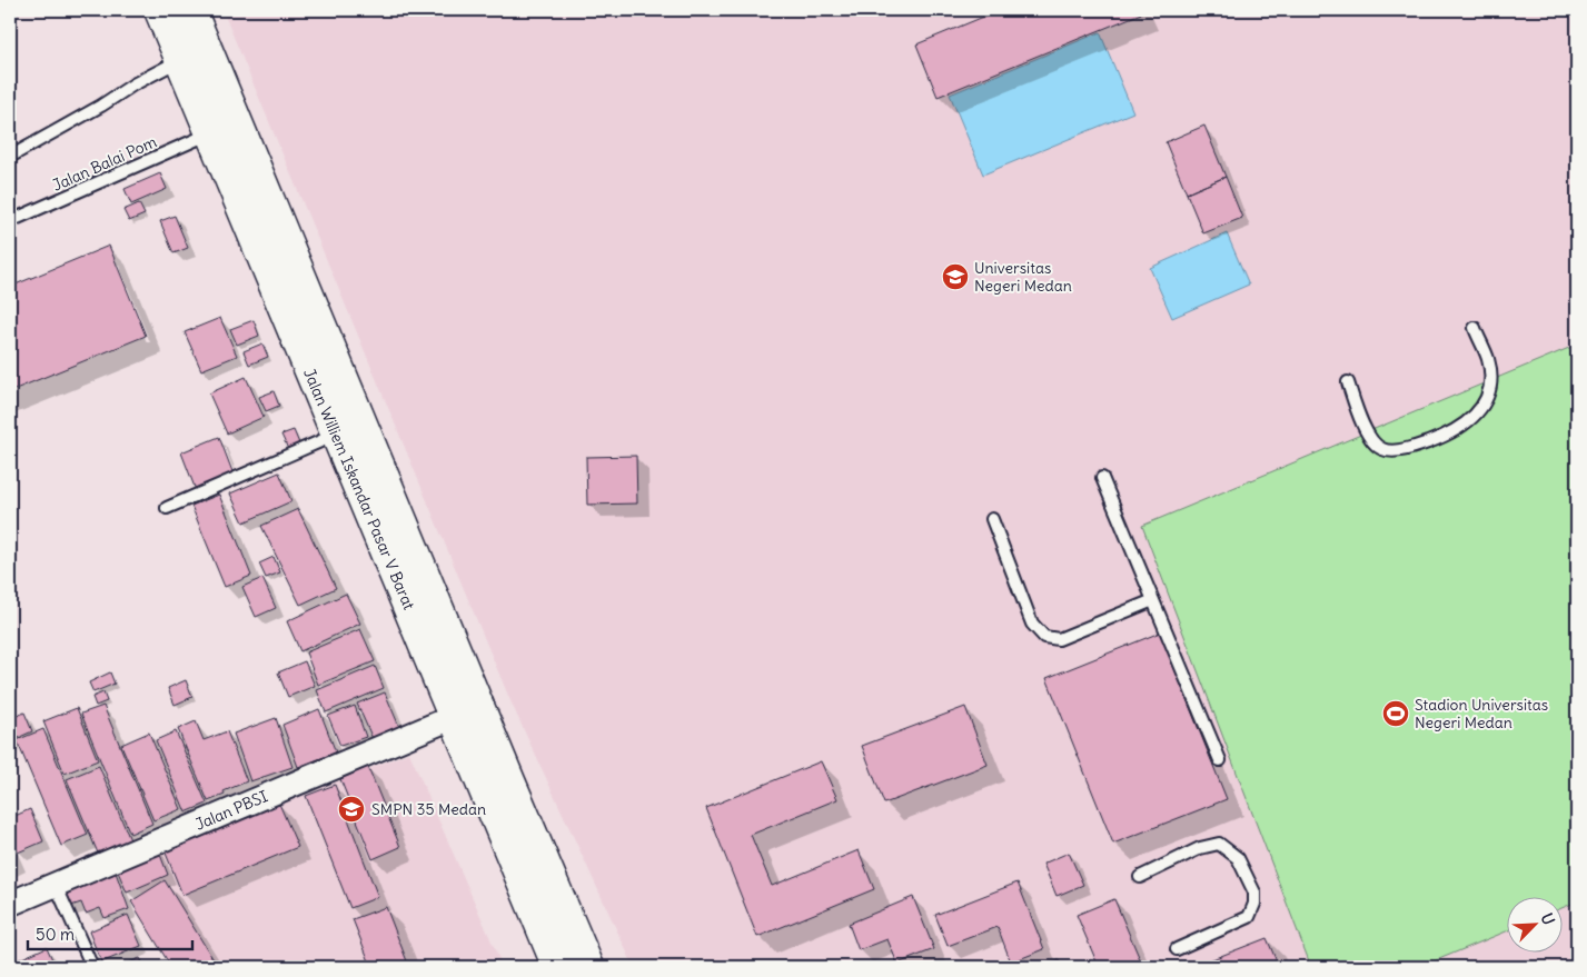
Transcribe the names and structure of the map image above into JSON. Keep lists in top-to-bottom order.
{
  "streets": {
    "street": ["Jalan Williem Iskandar Pasar V Barat", "Jalan PBSI"],
    "lane": ["Jalan Balai Pom"]
  },
  "crossings": [
    ["Jalan Balai Pom", "Jalan Williem Iskandar Pasar V Barat"],
    ["Jalan Williem Iskandar Pasar V Barat", "Jalan PBSI"]
  ],
  "places": {
    "school or university": ["Universitas Negeri Medan", "SMPN 35 Medan"],
    "sports": ["Stadion Universitas Negeri Medan"]
  },
  "scale_bar": "50 m",
  "north": "top right"
}
